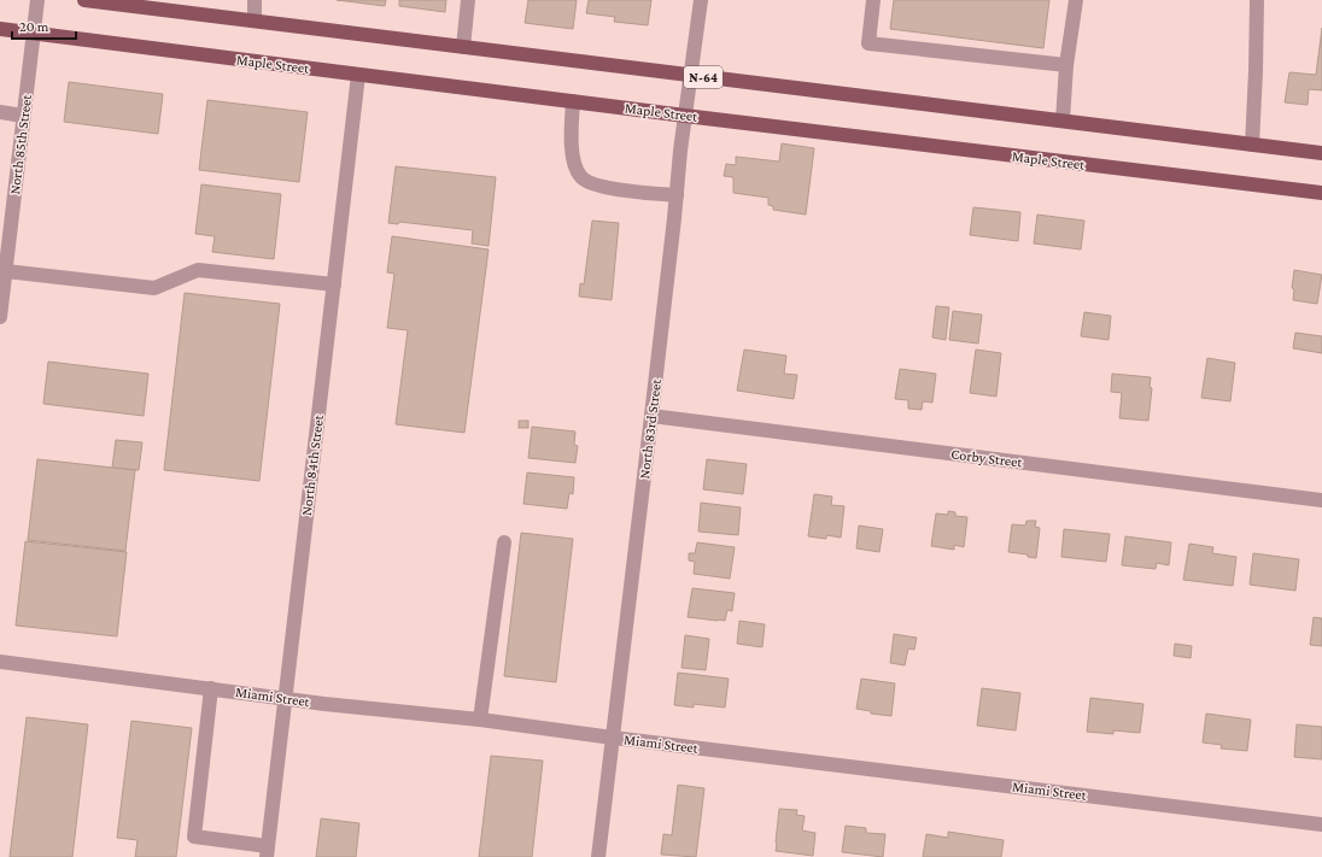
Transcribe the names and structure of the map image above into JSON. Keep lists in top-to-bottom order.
{
  "streets": {
    "main road": ["Maple Street", "N-64"],
    "street": [
      "North 85th Street",
      "North 83rd Street",
      "Corby Street",
      "North 84th Street",
      "Miami Street"
    ]
  },
  "crossings": [
    ["Maple Street", "North 85th Street"],
    ["Maple Street", "North 83rd Street"],
    ["Maple Street", "North 84th Street"],
    ["N-64", "North 83rd Street"],
    ["North 83rd Street", "Corby Street"],
    ["North 83rd Street", "Miami Street"],
    ["North 84th Street", "Miami Street"]
  ],
  "scale_bar": "20 m"
}
